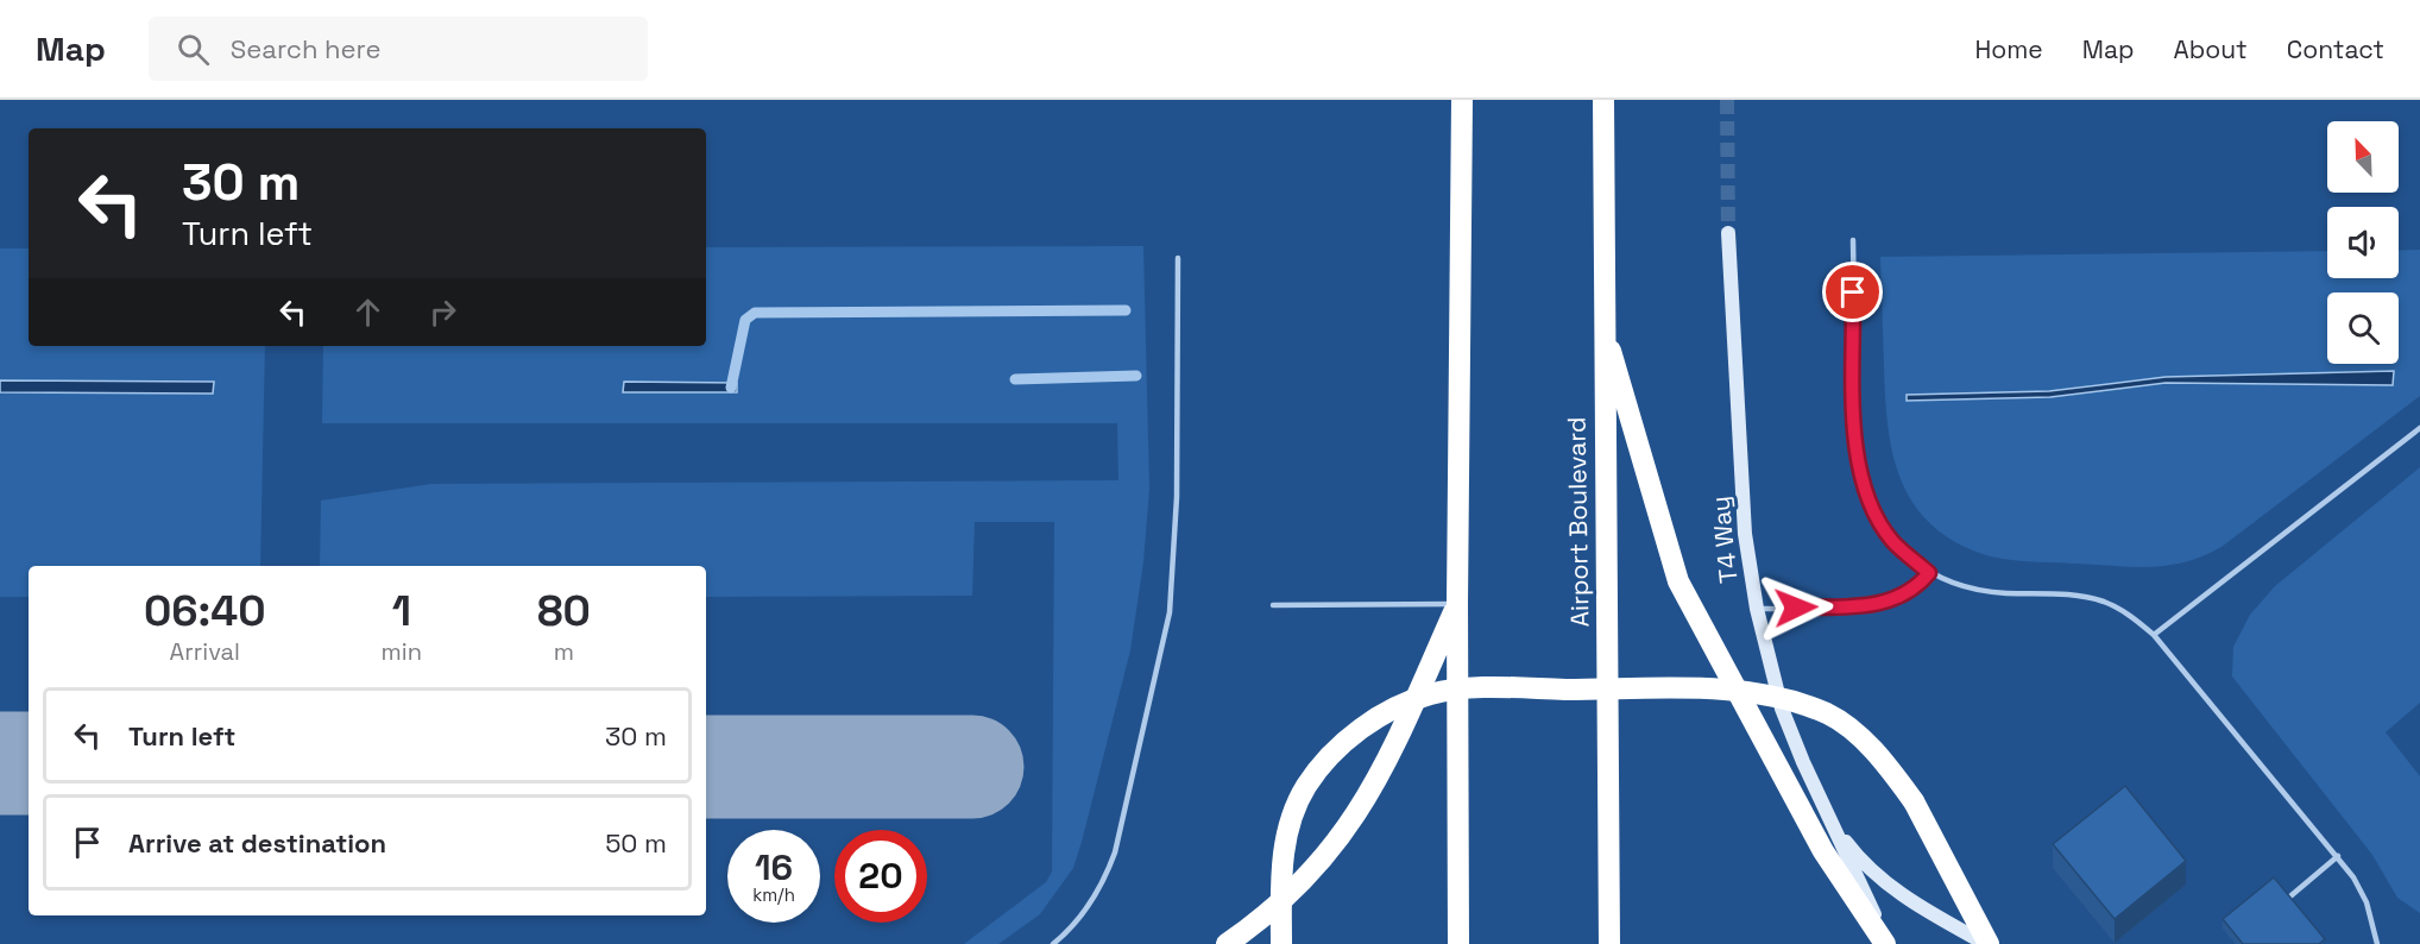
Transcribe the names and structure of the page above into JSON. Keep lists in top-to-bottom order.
{
  "streets": {
    "highway": ["Airport Boulevard"],
    "main road": ["T4 Way"]
  },
  "north": "top left",
  "page": {
    "header": "Map",
    "search": "Search here",
    "nav": [
      "Home",
      "Map",
      "About",
      "Contact"
    ],
    "turn": ["30 m", "Turn left"],
    "eta": [
      "06:40",
      "Arrival",
      "1",
      "min",
      "80",
      "m"
    ],
    "list": [
      {
        "name": "Turn left",
        "value": "30 m"
      },
      {
        "name": "Arrive at destination",
        "value": "50 m"
      }
    ],
    "speed": "16 km/h",
    "limit": "20"
  }
}
